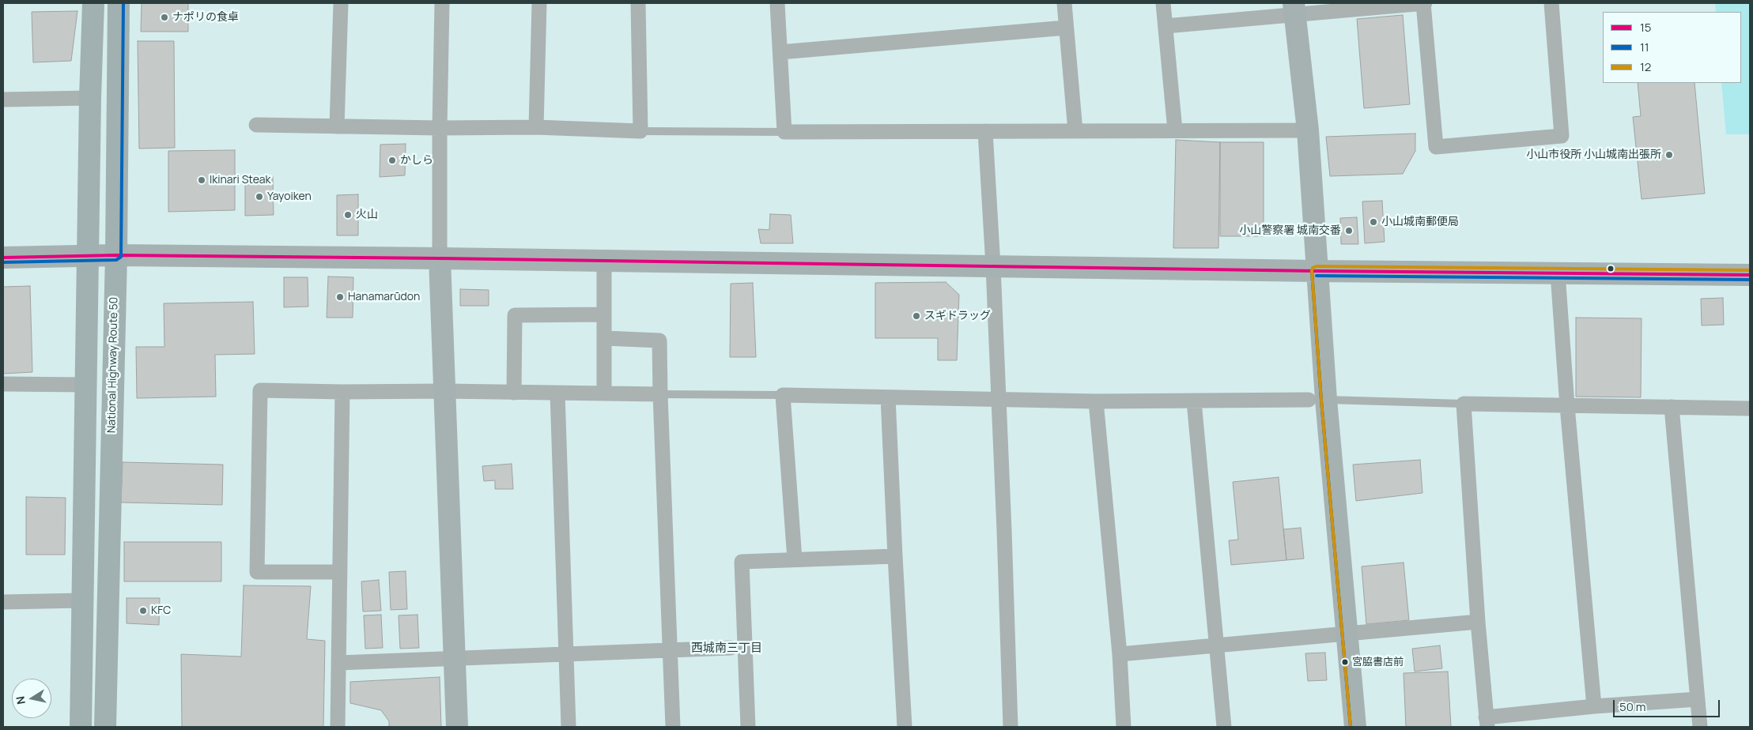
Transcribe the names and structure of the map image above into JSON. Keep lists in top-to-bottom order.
{
  "streets": {
    "highway": ["National Highway Route 50"]
  },
  "districts": ["西城南三丁目"],
  "places": [
    "ナポリの食卓",
    "小山市役所 小山城南出張所",
    "かしら",
    "Ikinari Steak",
    "Yayoiken",
    "火山",
    "小山城南郵便局",
    "小山警察署 城南交番",
    "Hanamarūdon",
    "スギドラッグ",
    "KFC",
    "宮脇書店前"
  ],
  "lines": ["transit line 11", "transit line 15", "transit line 12"],
  "legend": ["15", "11", "12"],
  "scale_bar": "50 m",
  "north": "left"
}
